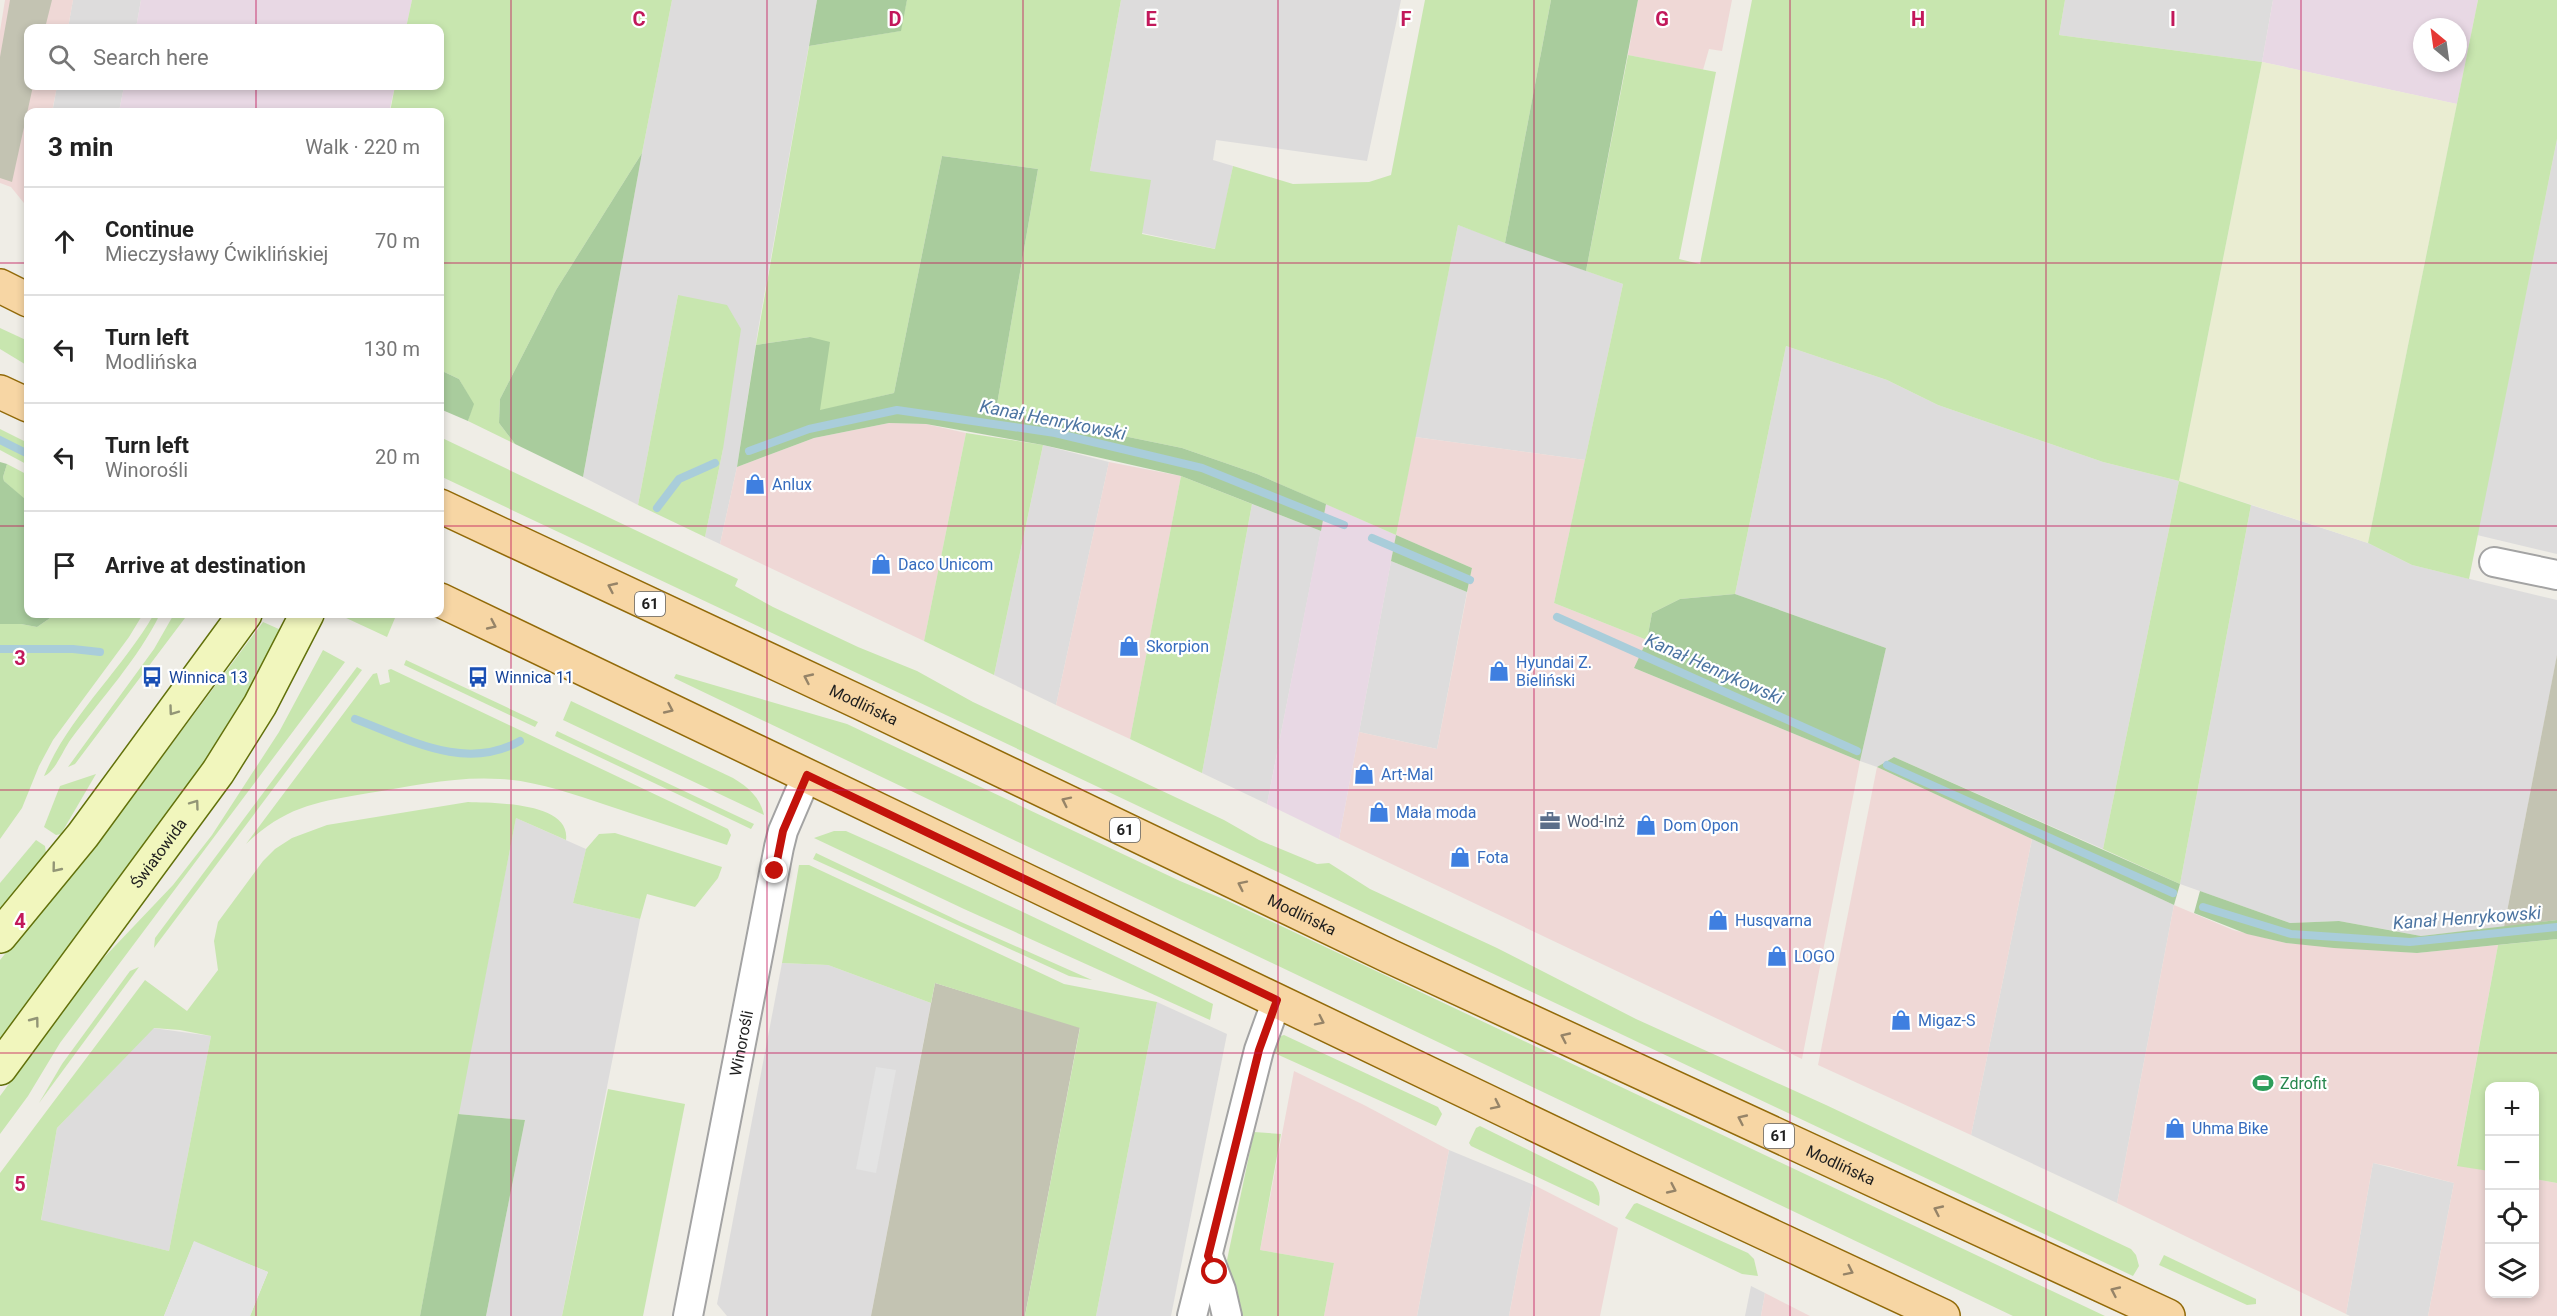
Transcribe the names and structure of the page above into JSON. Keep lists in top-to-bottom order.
{
  "streets": {
    "main road": ["61", "Modlińska"],
    "street": ["Światowida", "Winorośli"]
  },
  "water": ["Kanał Henrykowski"],
  "places": {
    "shop": [
      "Anlux",
      "Daco Unicom",
      "Skorpion",
      "Hyundai Z. Bieliński",
      "Art-Mal",
      "Mała moda",
      "Dom Opon",
      "Fota",
      "Husqvarna",
      "LOGO",
      "Migaz-S",
      "Uhma Bike"
    ],
    "bus stop": ["Winnica 13", "Winnica 11"],
    "office": ["Wod-Inż"],
    "sports": ["Zdrofit"]
  },
  "north": "top left",
  "page": {
    "search": "Search here",
    "heading": ["3 min", "Walk · 220 m"],
    "list": [
      ["Continue", "Mieczysławy Ćwiklińskiej", "70 m"],
      ["Turn left", "Modlińska", "130 m"],
      ["Turn left", "Winorośli", "20 m"],
      "Arrive at destination"
    ],
    "map_buttons": ["+", "−"]
  },
  "grid": {
    "columns": [
      "C",
      "D",
      "E",
      "F",
      "G",
      "H",
      "I"
    ],
    "rows": ["3", "4", "5"]
  }
}
